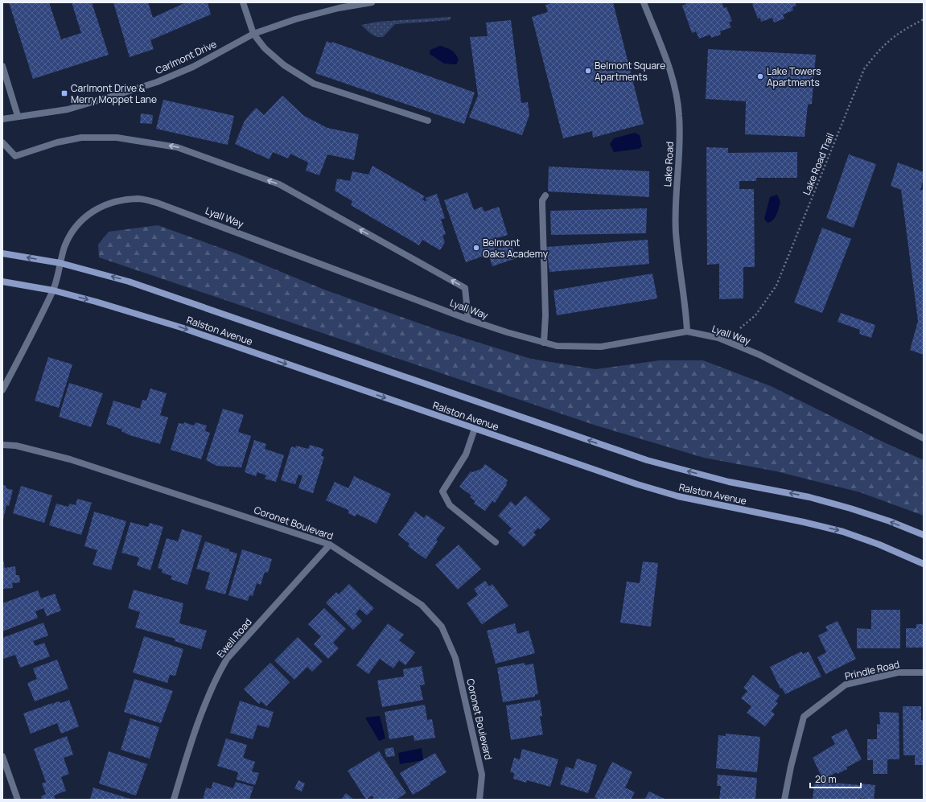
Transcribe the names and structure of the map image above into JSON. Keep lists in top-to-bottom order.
{
  "streets": {
    "main road": ["Ralston Avenue"],
    "street": [
      "Carlmont Drive",
      "Lake Road",
      "Lyall Way",
      "Coronet Boulevard",
      "Ewell Road",
      "Prindle Road"
    ],
    "path": ["Lake Road Trail"]
  },
  "crossings": [
    ["Lake Road", "Lyall Way"],
    ["Lyall Way", "Ralston Avenue"],
    ["Coronet Boulevard", "Ewell Road"]
  ],
  "places": {
    "other": ["Belmont Square Apartments", "Lake Towers Apartments", "Belmont Oaks Academy"],
    "transit": ["Carlmont Drive & Merry Moppet Lane"]
  },
  "scale_bar": "20 m"
}
